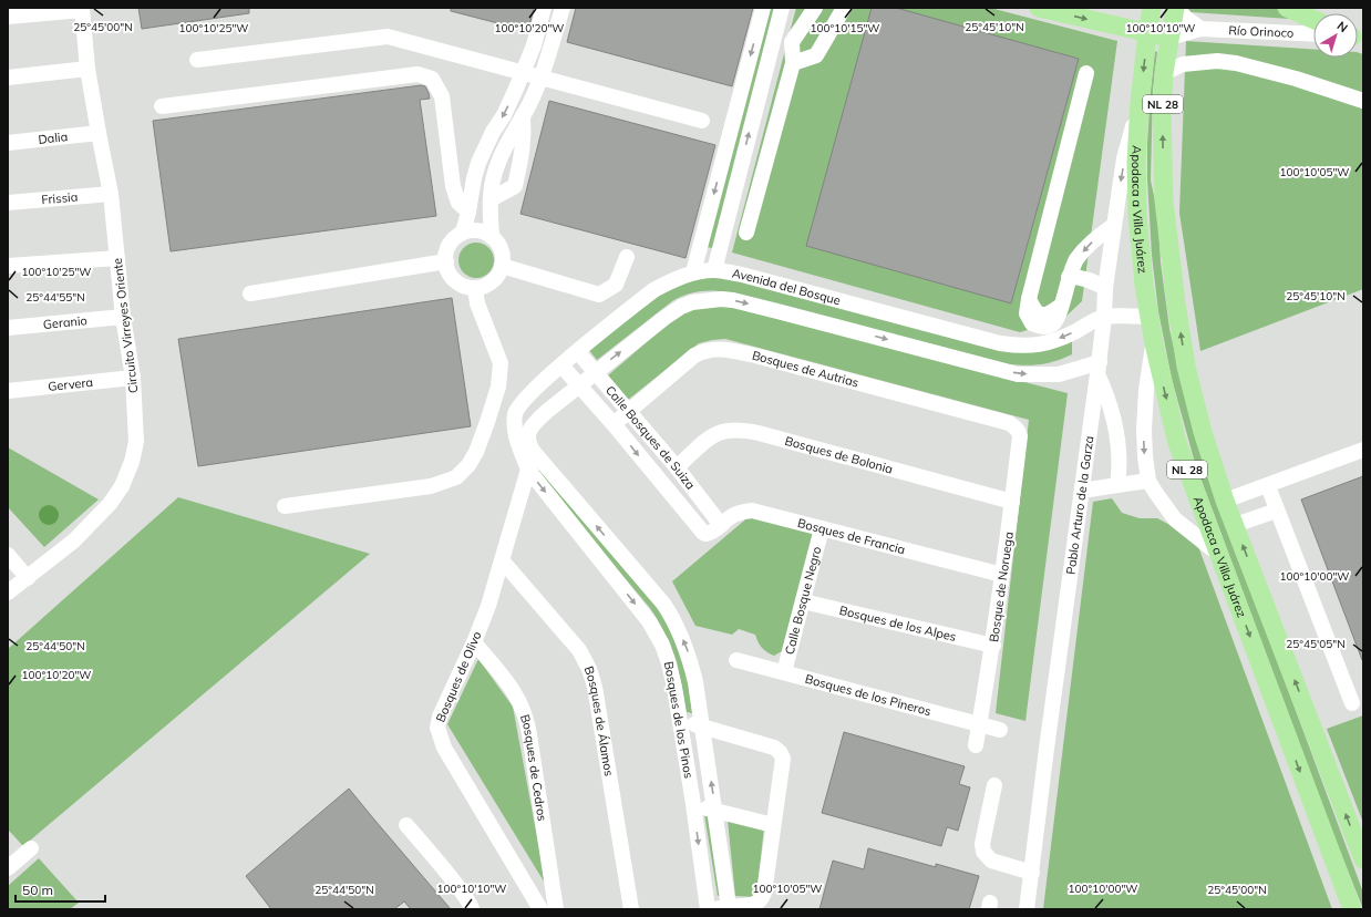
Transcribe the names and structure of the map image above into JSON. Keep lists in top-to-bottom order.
{
  "streets": {
    "main road": ["NL 28", "Apodaca a Villa Juárez"],
    "street": [
      "Río Orinoco",
      "Dalia",
      "Frissia",
      "Avenida del Bosque",
      "Geranio",
      "Circuito Virreyes Oriente",
      "Bosques de Autrias",
      "Gervera",
      "Calle Bosques de Suiza",
      "Bosques de Bolonia",
      "Pablo Arturo de la Garza",
      "Bosques de Francia",
      "Bosque de Noruega",
      "Calle Bosque Negro",
      "Bosques de los Alpes",
      "Bosques de Olivo",
      "Bosques de los Pineros",
      "Bosques de los Pinos",
      "Bosques de Álamos",
      "Bosques de Cedros"
    ]
  },
  "crossings": [
    ["Río Orinoco", "Apodaca a Villa Juárez"],
    ["Dalia", "Circuito Virreyes Oriente"],
    ["Frissia", "Circuito Virreyes Oriente"],
    ["Apodaca a Villa Juárez", "Pablo Arturo de la Garza"],
    ["Avenida del Bosque", "Calle Bosques de Suiza"],
    ["Avenida del Bosque", "Pablo Arturo de la Garza"],
    ["Avenida del Bosque", "Bosques de los Pinos"],
    ["Geranio", "Circuito Virreyes Oriente"],
    ["Circuito Virreyes Oriente", "Gervera"],
    ["Bosques de Autrias", "Calle Bosques de Suiza"],
    ["Bosques de Autrias", "Bosque de Noruega"],
    ["Calle Bosques de Suiza", "Bosques de Bolonia"],
    ["Calle Bosques de Suiza", "Bosques de Francia"],
    ["Bosques de Bolonia", "Bosque de Noruega"],
    ["Bosques de Francia", "Bosque de Noruega"],
    ["Bosques de Francia", "Calle Bosque Negro"],
    ["Bosque de Noruega", "Bosques de los Alpes"],
    ["Bosque de Noruega", "Bosques de los Pineros"],
    ["Calle Bosque Negro", "Bosques de los Alpes"],
    ["Calle Bosque Negro", "Bosques de los Pineros"],
    ["Bosques de Olivo", "Bosques de los Pinos"],
    ["Bosques de Olivo", "Bosques de Álamos"],
    ["Bosques de Olivo", "Bosques de Cedros"]
  ],
  "scale_bar": "50 m",
  "north": "top right",
  "coordinates": [
    "25°45'00\"N",
    "25°45'10\"N",
    "100°10'20\"W",
    "100°10'25\"W",
    "100°10'15\"W",
    "100°10'10\"W",
    "100°10'05\"W",
    "25°44'55\"N",
    "100°10'00\"W",
    "25°45'05\"N",
    "25°44'50\"N"
  ]
}
